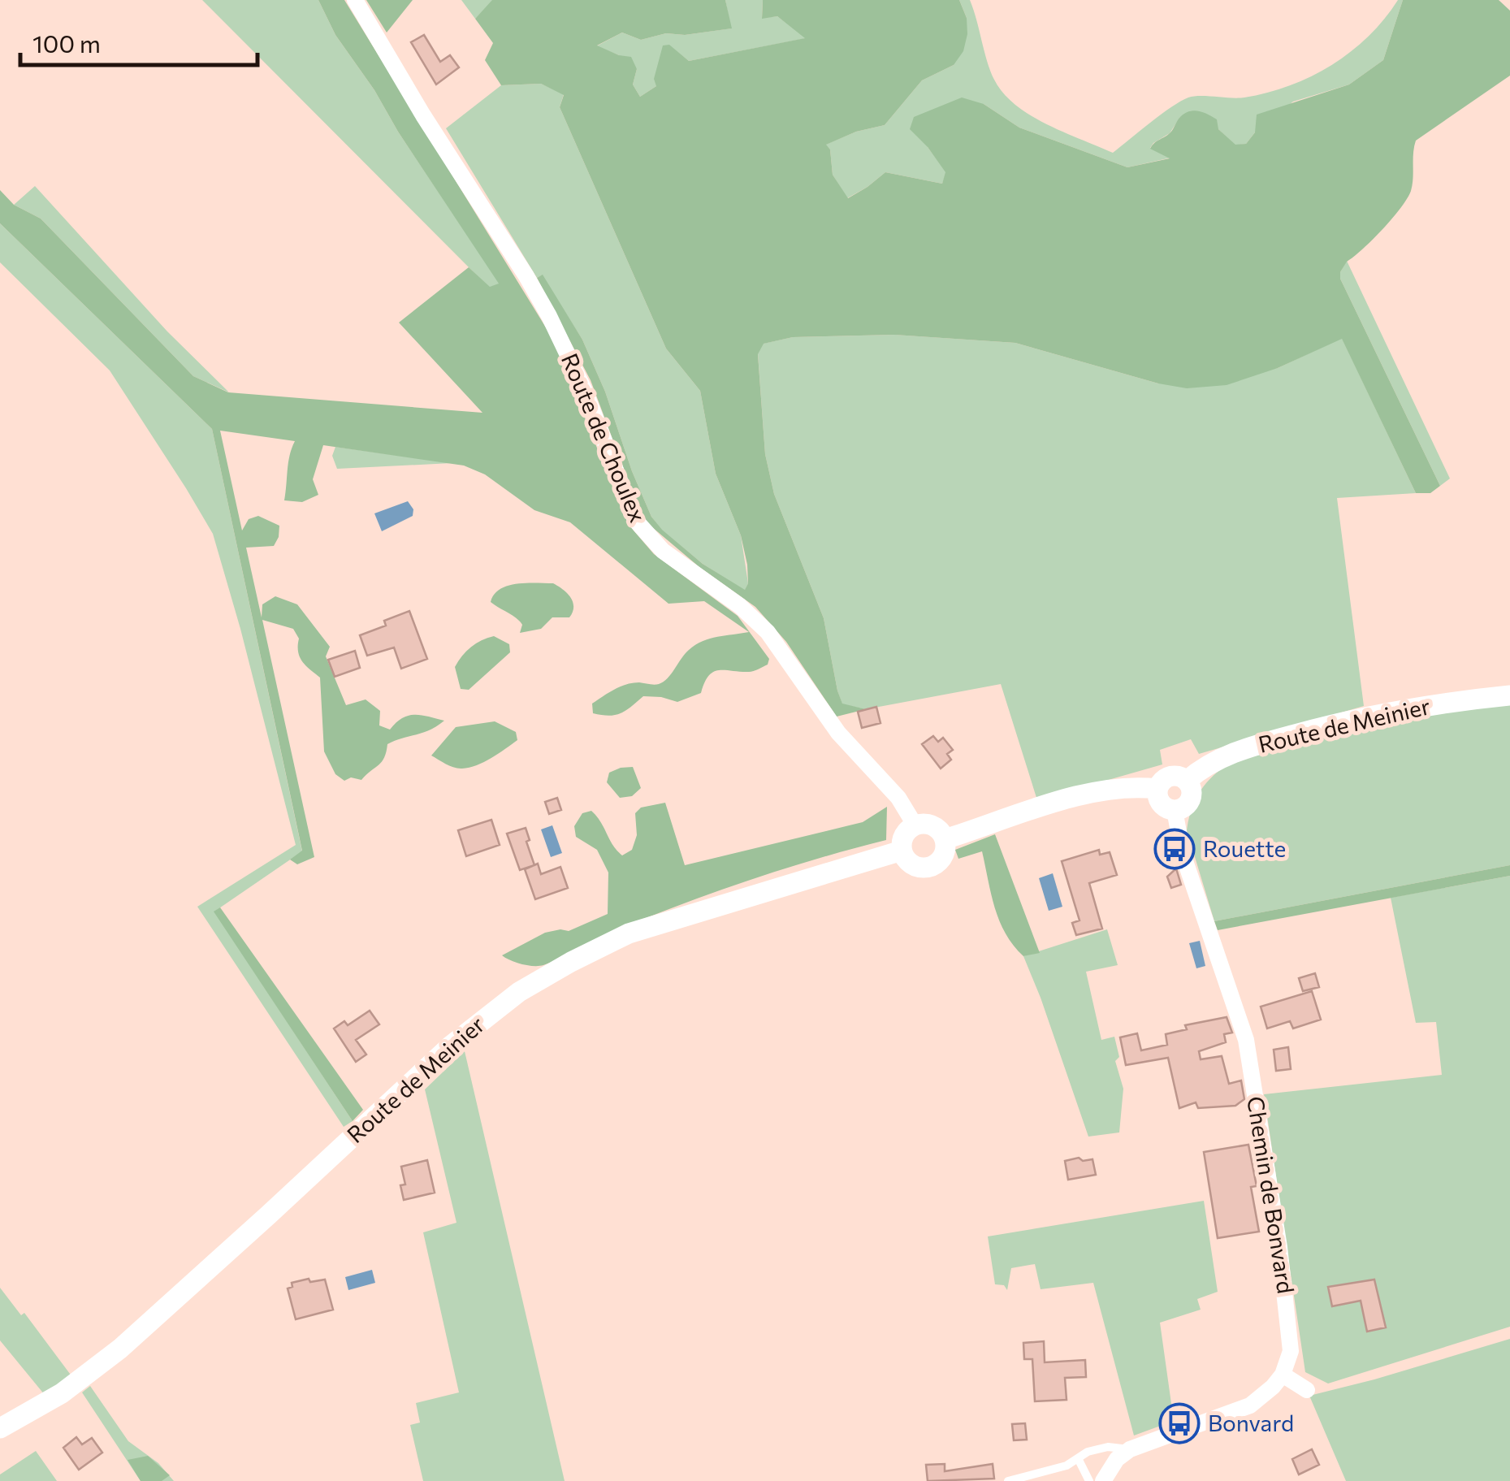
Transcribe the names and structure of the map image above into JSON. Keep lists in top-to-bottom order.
{
  "streets": {
    "street": ["Route de Choulex", "Route de Meinier", "Chemin de Bonvard"]
  },
  "crossings": [
    ["Route de Choulex", "Route de Meinier"],
    ["Route de Meinier", "Chemin de Bonvard"]
  ],
  "places": {
    "bus stop": ["Rouette", "Bonvard"]
  },
  "scale_bar": "100 m"
}
